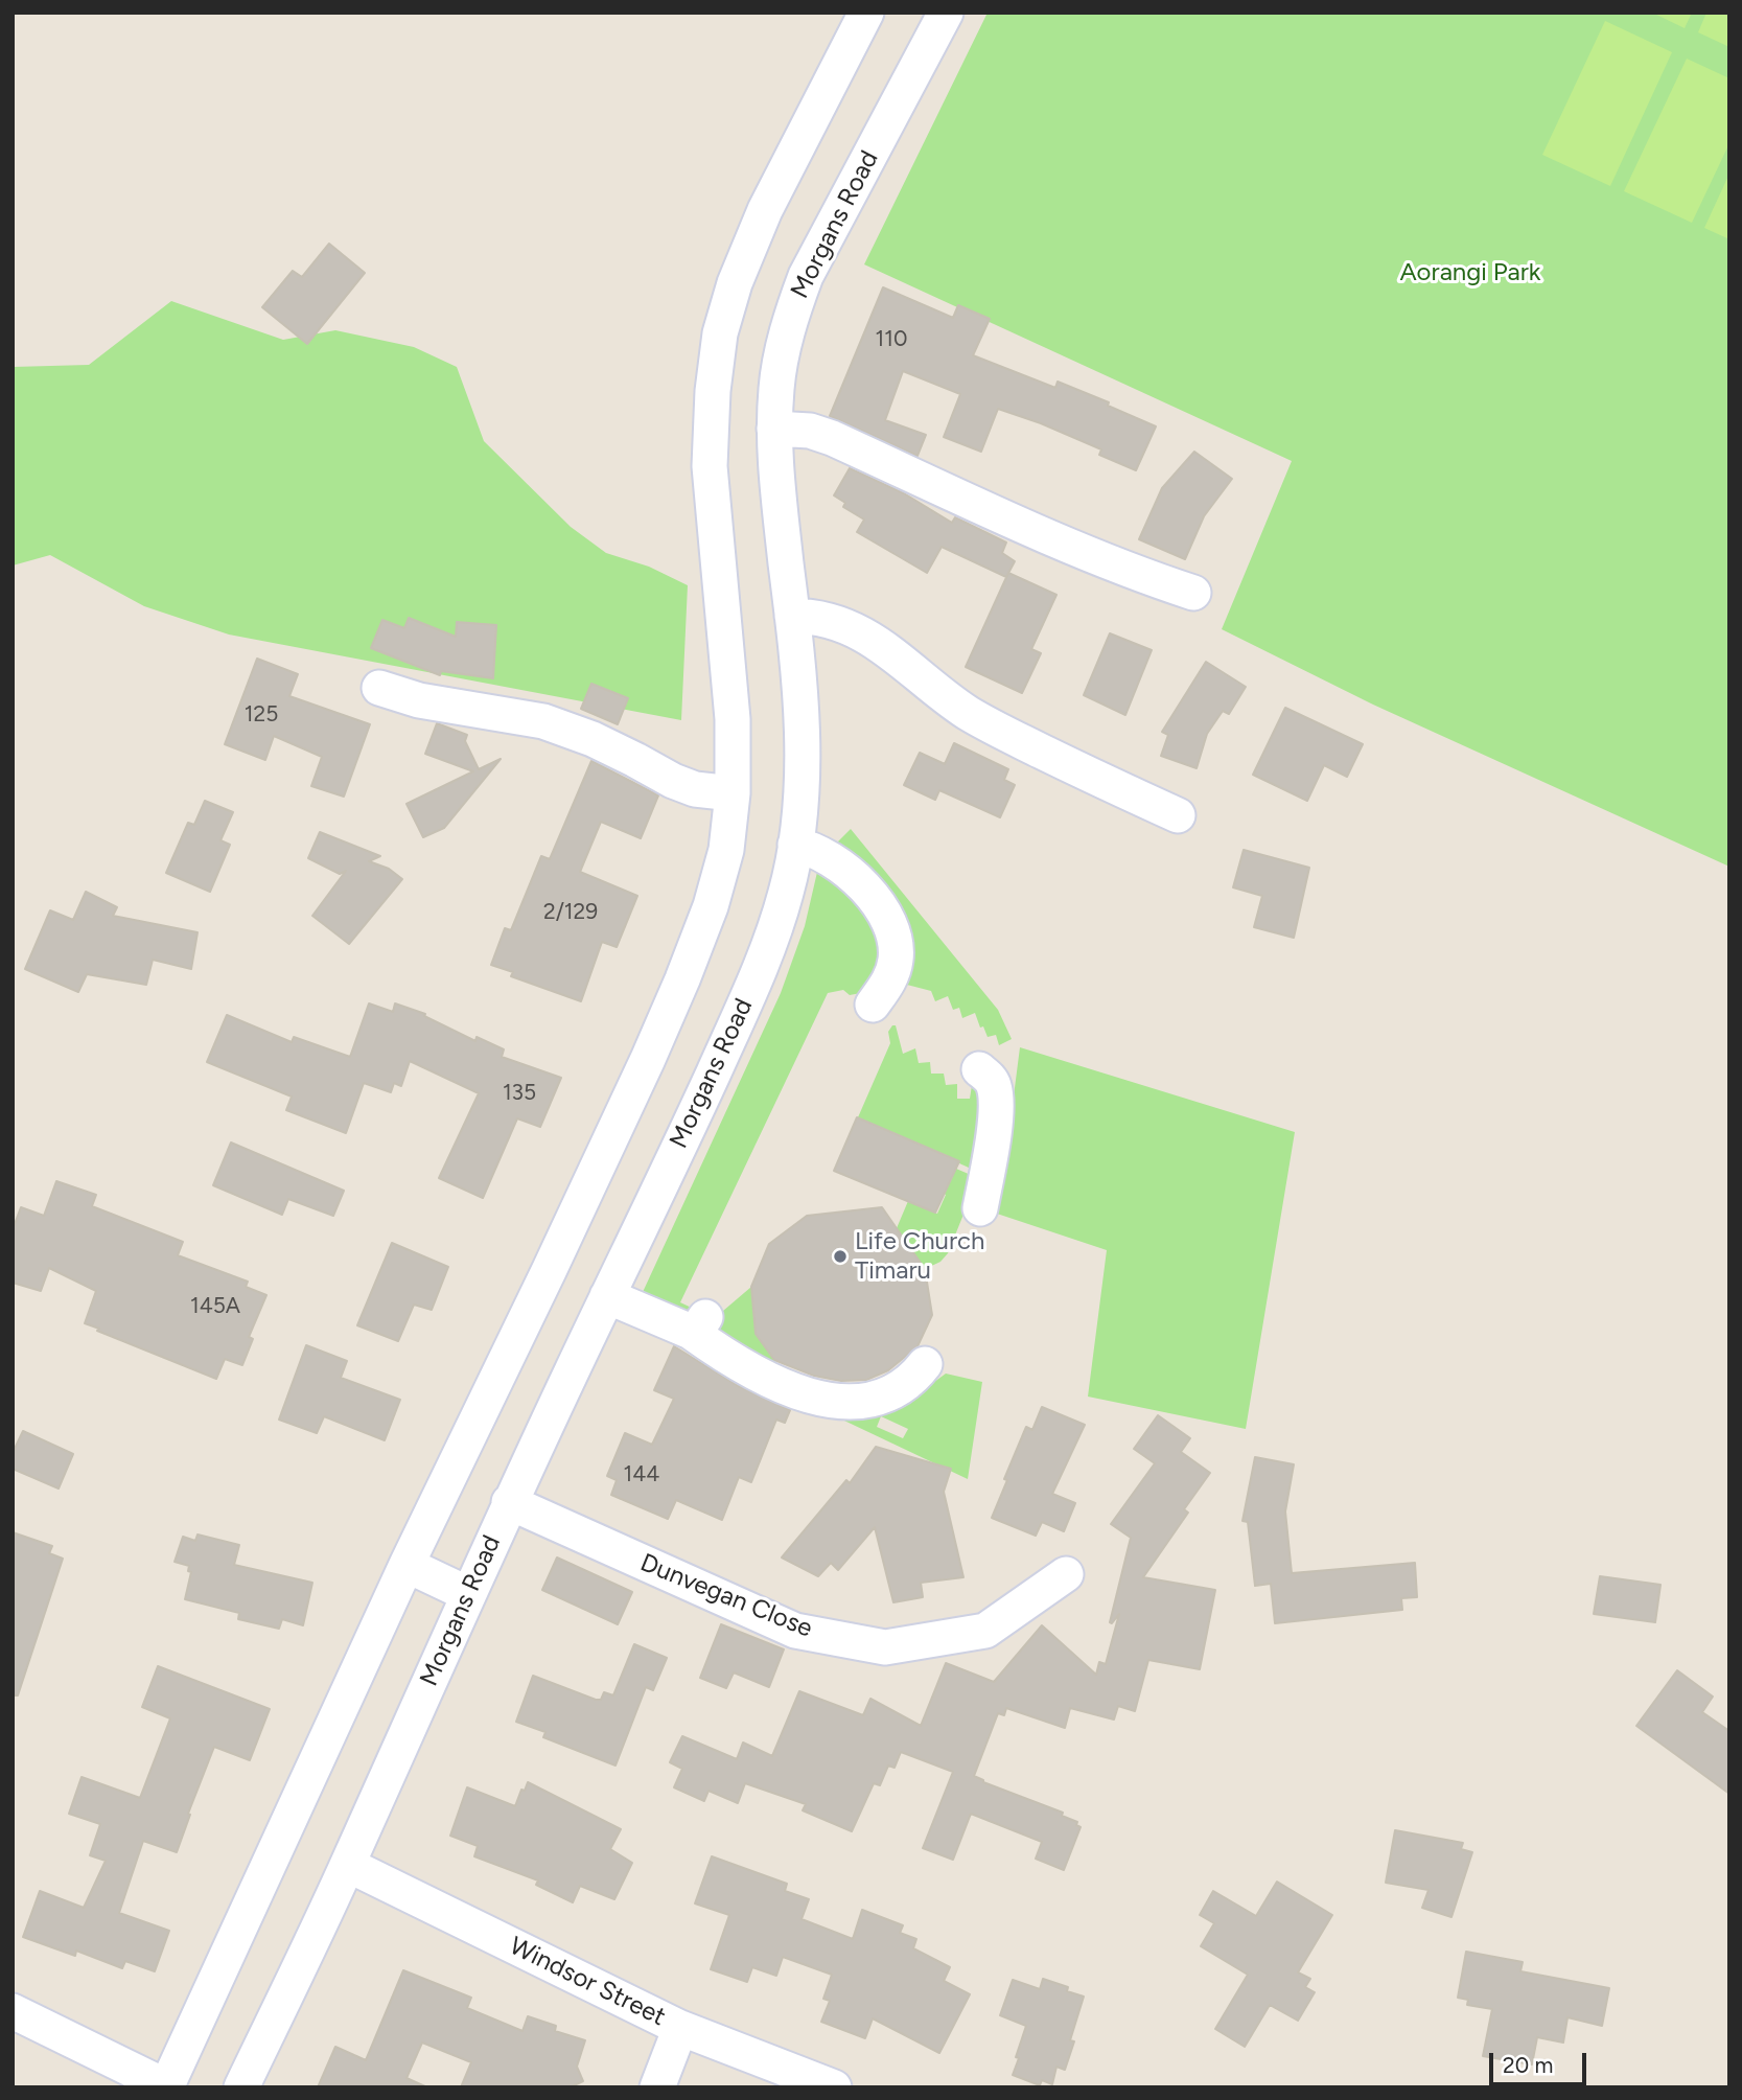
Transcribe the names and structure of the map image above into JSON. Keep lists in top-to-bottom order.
{
  "streets": {
    "street": ["Morgans Road", "Dunvegan Close", "Windsor Street"]
  },
  "crossings": [
    ["Morgans Road", "Dunvegan Close"],
    ["Morgans Road", "Windsor Street"]
  ],
  "parks": ["Aorangi Park"],
  "places": ["Life Church Timaru"],
  "house_numbers": [
    "110",
    "125",
    "2/129",
    "135",
    "145A",
    "144"
  ],
  "scale_bar": "20 m"
}
